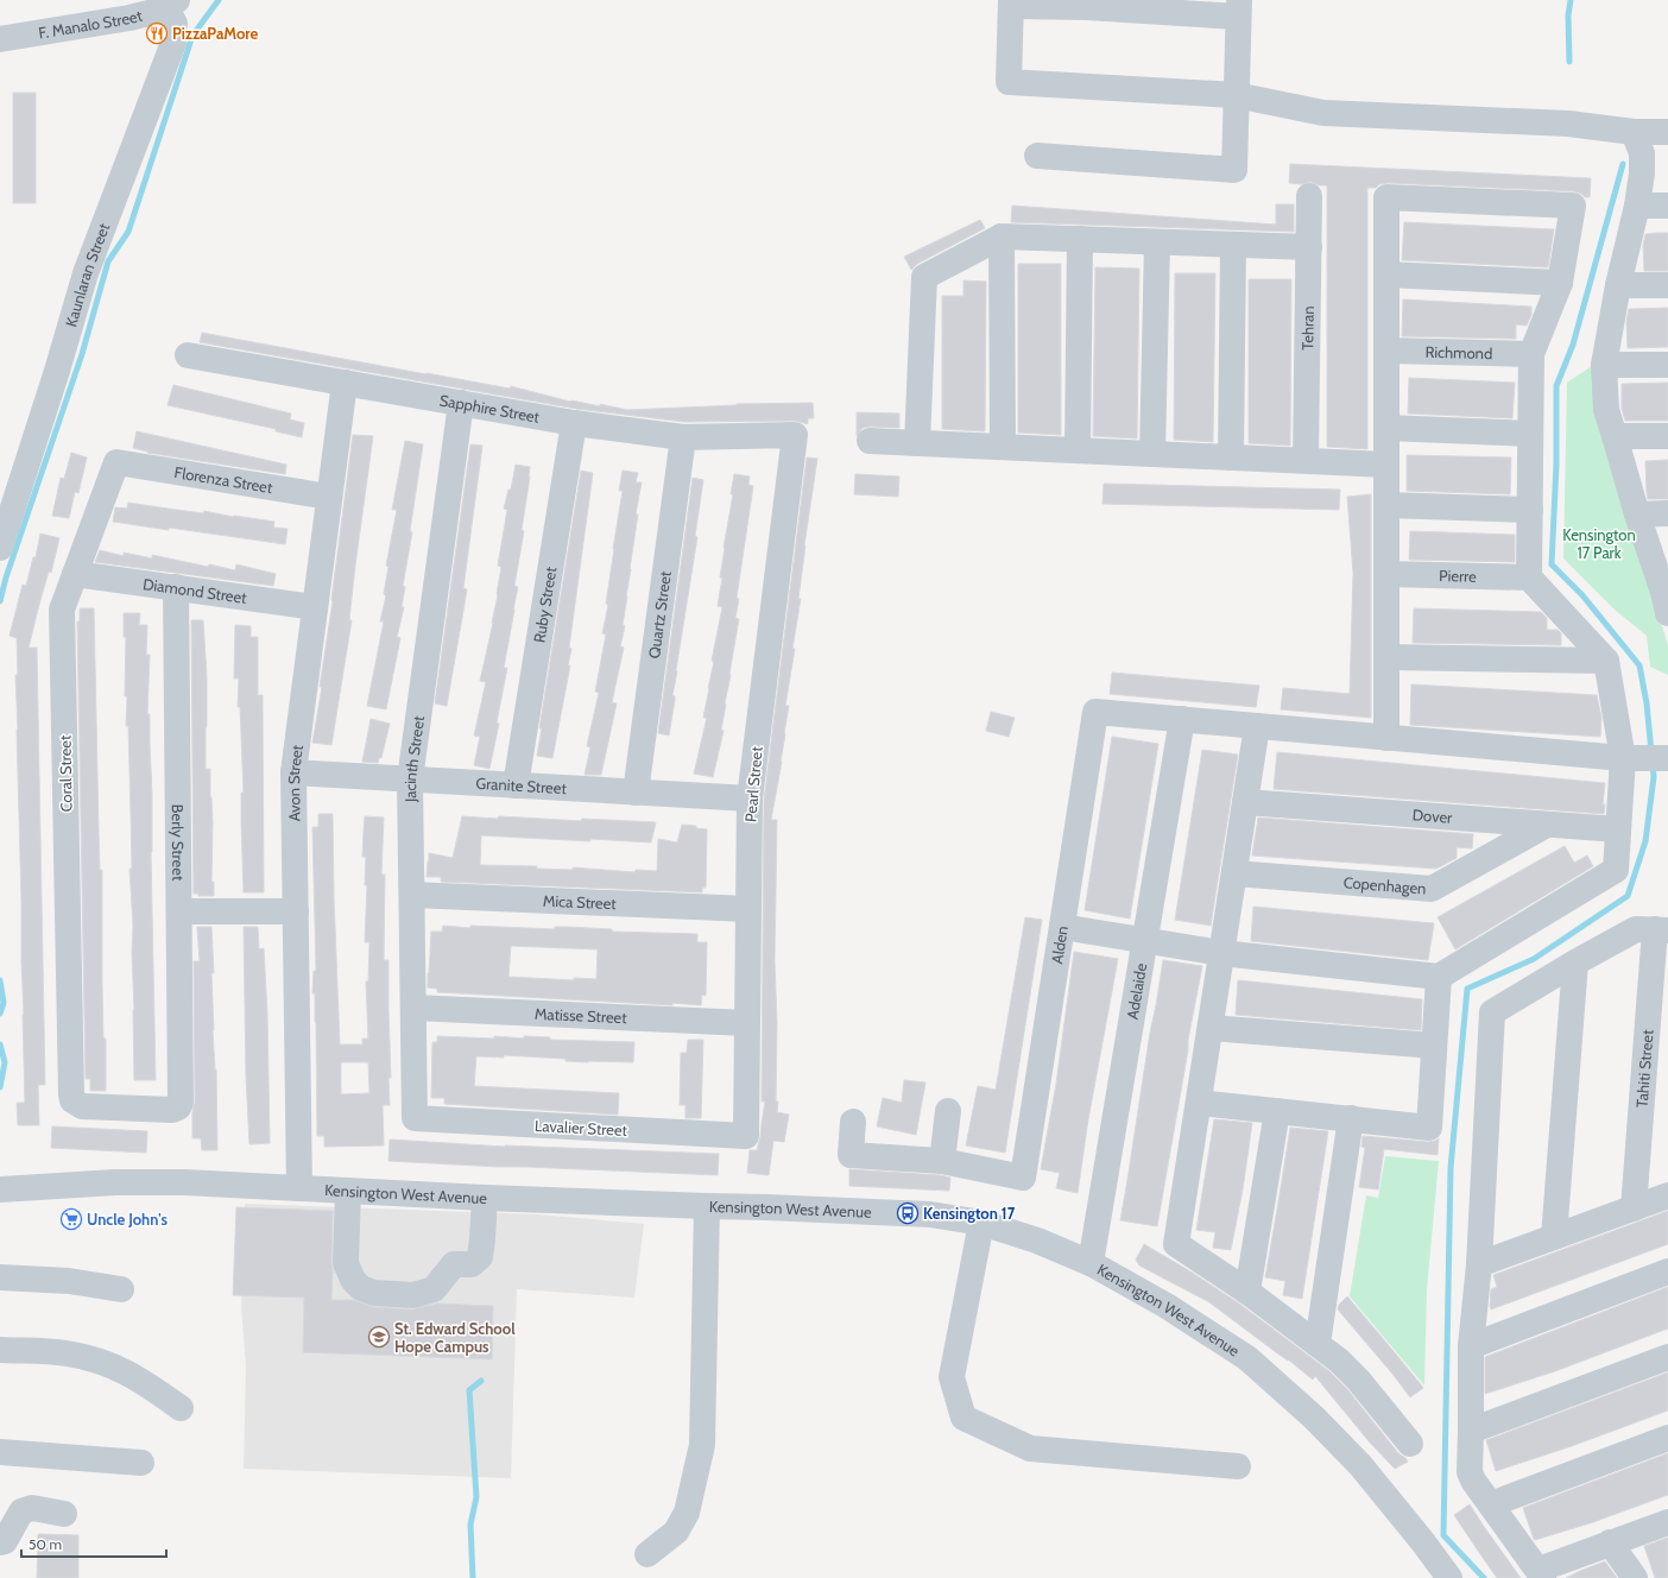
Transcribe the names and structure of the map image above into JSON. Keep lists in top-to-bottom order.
{
  "streets": {
    "street": [
      "F. Manalo Street",
      "Kaunlaran Street",
      "Tehran",
      "Richmond",
      "Sapphire Street",
      "Florenza Street",
      "Pierre",
      "Diamond Street",
      "Ruby Street",
      "Quartz Street",
      "Jacinth Street",
      "Coral Street",
      "Avon Street",
      "Pearl Street",
      "Granite Street",
      "Dover",
      "Berly Street",
      "Copenhagen",
      "Mica Street",
      "Alden",
      "Adelaide",
      "Matisse Street",
      "Tahiti Street",
      "Lavalier Street",
      "Kensington West Avenue"
    ]
  },
  "crossings": [
    ["F. Manalo Street", "Kaunlaran Street"],
    ["Sapphire Street", "Ruby Street"],
    ["Sapphire Street", "Quartz Street"],
    ["Sapphire Street", "Jacinth Street"],
    ["Sapphire Street", "Avon Street"],
    ["Sapphire Street", "Pearl Street"],
    ["Florenza Street", "Coral Street"],
    ["Florenza Street", "Avon Street"],
    ["Diamond Street", "Coral Street"],
    ["Diamond Street", "Avon Street"],
    ["Diamond Street", "Berly Street"],
    ["Ruby Street", "Granite Street"],
    ["Quartz Street", "Granite Street"],
    ["Jacinth Street", "Granite Street"],
    ["Jacinth Street", "Mica Street"],
    ["Jacinth Street", "Matisse Street"],
    ["Jacinth Street", "Lavalier Street"],
    ["Coral Street", "Berly Street"],
    ["Avon Street", "Granite Street"],
    ["Avon Street", "Kensington West Avenue"],
    ["Pearl Street", "Granite Street"],
    ["Pearl Street", "Mica Street"],
    ["Pearl Street", "Matisse Street"],
    ["Pearl Street", "Lavalier Street"],
    ["Dover", "Copenhagen"],
    ["Alden", "Adelaide"],
    ["Adelaide", "Kensington West Avenue"]
  ],
  "parks": ["Kensington 17 Park"],
  "places": {
    "restaurant": ["PizzaPaMore"],
    "bus stop": ["Kensington 17"],
    "supermarket": ["Uncle John's"],
    "school or university": ["St. Edward School Hope Campus"]
  },
  "scale_bar": "50 m"
}
